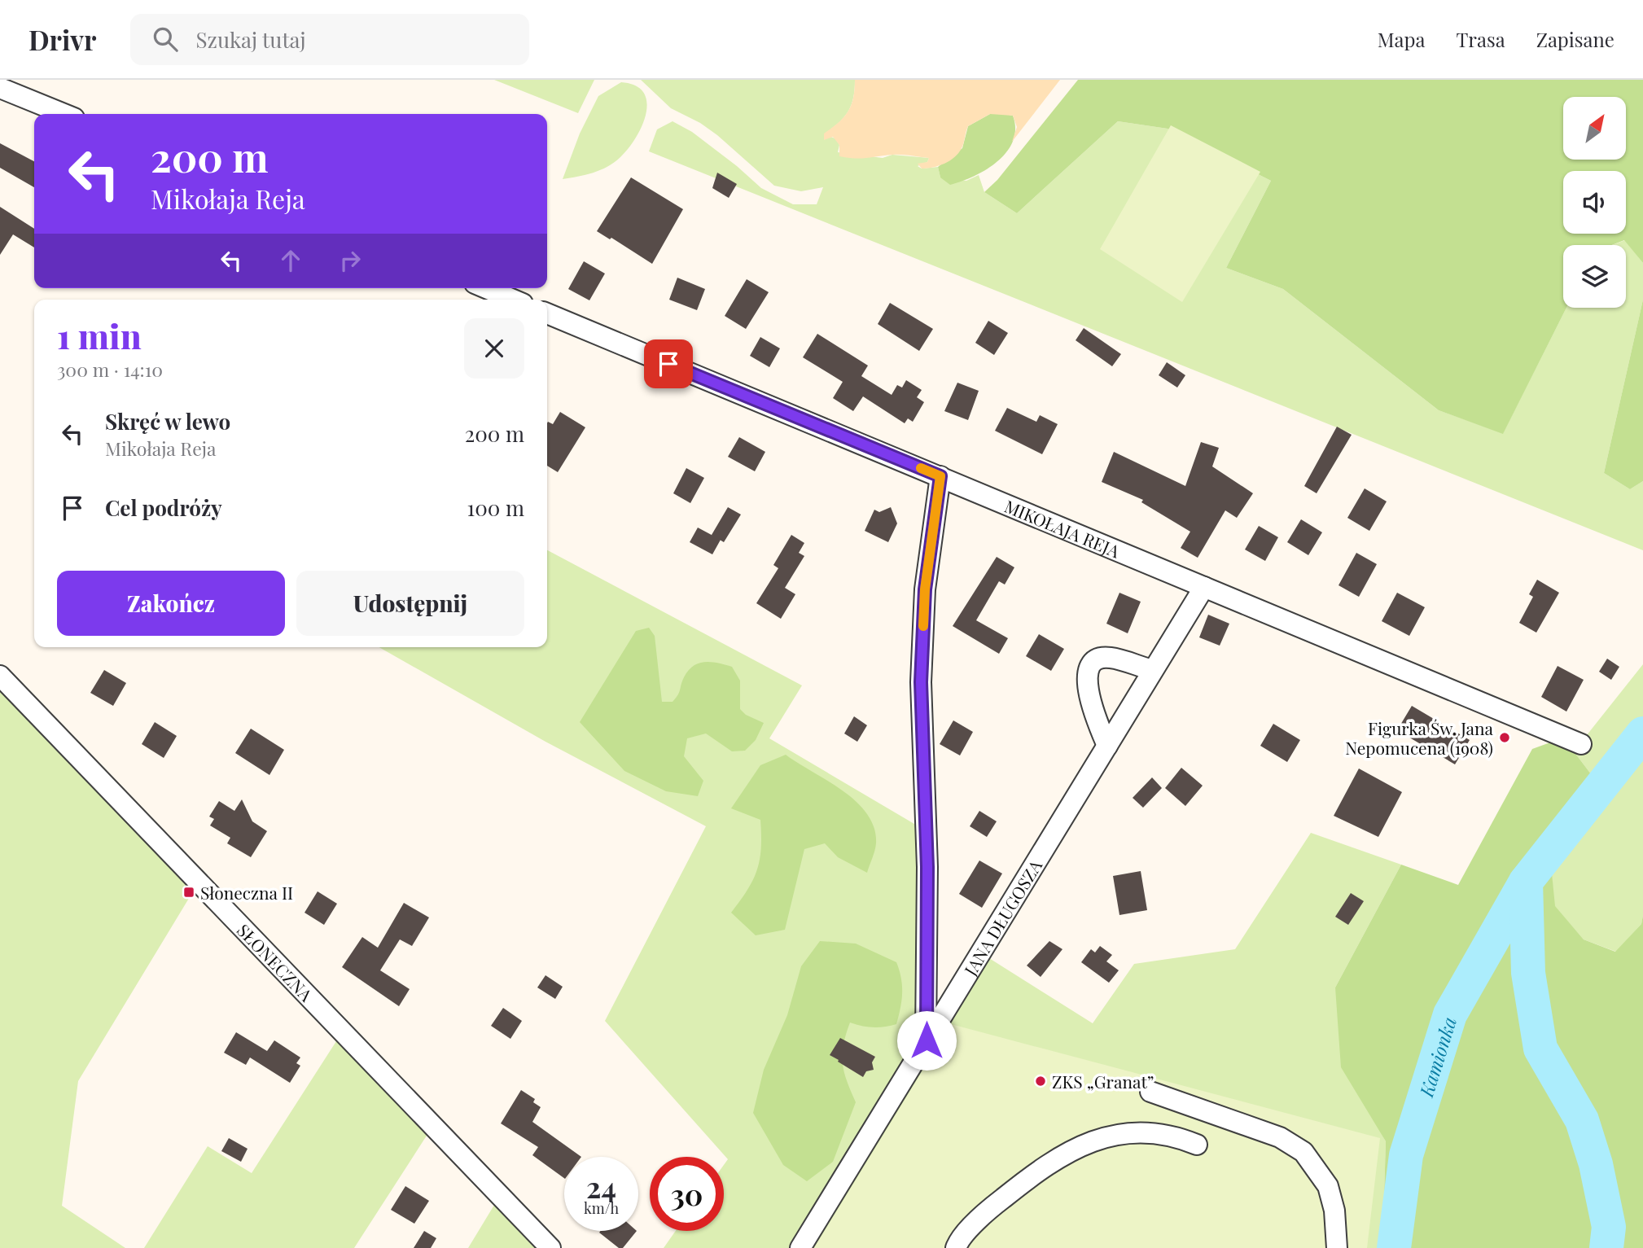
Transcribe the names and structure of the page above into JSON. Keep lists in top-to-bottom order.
{
  "streets": {
    "street": ["MIKOŁAJA REJA", "JANA DŁUGOSZA", "SŁONECZNA"]
  },
  "crossings": [
    ["MIKOŁAJA REJA", "JANA DŁUGOSZA"]
  ],
  "water": ["Kamionka"],
  "places": {
    "other": ["Figurka Św. Jana Nepomucena (1908)", "ZKS „Granat”"],
    "transit": ["Słoneczna II"]
  },
  "north": "top right",
  "page": {
    "header": "Drivr",
    "search": "Szukaj tutaj",
    "nav": ["Mapa", "Trasa", "Zapisane"],
    "turn": ["200 m", "Mikołaja Reja"],
    "heading": ["1 min", "300 m · 14:10"],
    "list": [
      {
        "name": "Skręć w lewo",
        "note": "Mikołaja Reja",
        "value": "200 m"
      },
      {
        "name": "Cel podróży",
        "value": "100 m"
      }
    ],
    "buttons": ["Zakończ", "Udostępnij"],
    "speed": "24 km/h",
    "limit": "30"
  }
}
